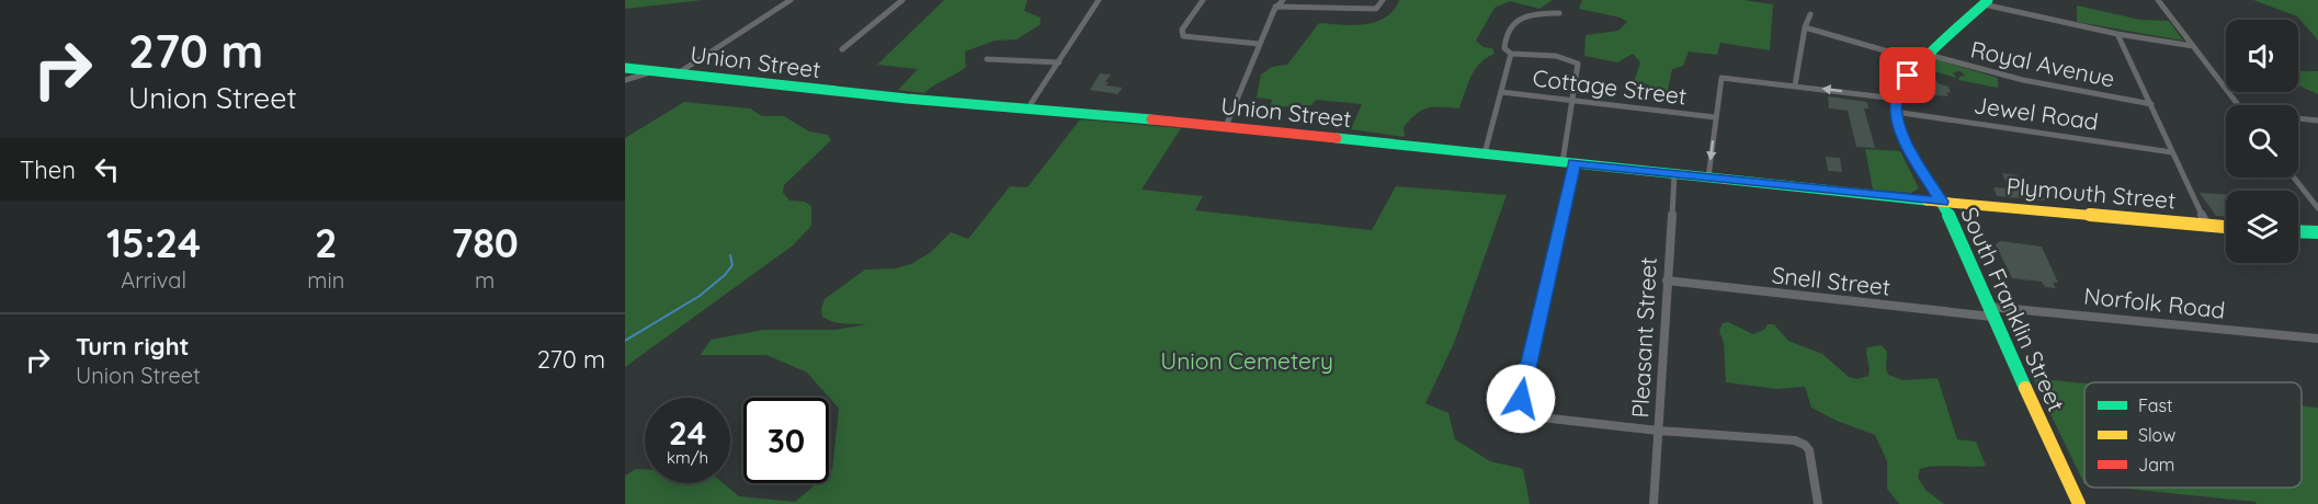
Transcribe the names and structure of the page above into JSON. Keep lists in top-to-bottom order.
{
  "streets": {
    "main road": ["Union Street", "Plymouth Street", "South Franklin Street"],
    "street": [
      "Royal Avenue",
      "Cottage Street",
      "Jewel Road",
      "Snell Street",
      "Norfolk Road",
      "Pleasant Street"
    ]
  },
  "crossings": [
    ["Union Street", "Plymouth Street"],
    ["Union Street", "South Franklin Street"],
    ["Union Street", "Pleasant Street"],
    ["Jewel Road", "South Franklin Street"],
    ["Plymouth Street", "South Franklin Street"],
    ["Snell Street", "Norfolk Road"],
    ["Snell Street", "South Franklin Street"],
    ["Snell Street", "Pleasant Street"],
    ["Norfolk Road", "South Franklin Street"]
  ],
  "parks": ["Union Cemetery"],
  "legend": ["Fast", "Slow", "Jam"],
  "page": {
    "turn": ["270 m", "Union Street"],
    "then": "Then",
    "eta": [
      "15:24",
      "Arrival",
      "2",
      "min",
      "780",
      "m"
    ],
    "list": [
      {
        "name": "Turn right",
        "note": "Union Street",
        "value": "270 m"
      }
    ],
    "speed": "24 km/h",
    "limit": "30"
  }
}
